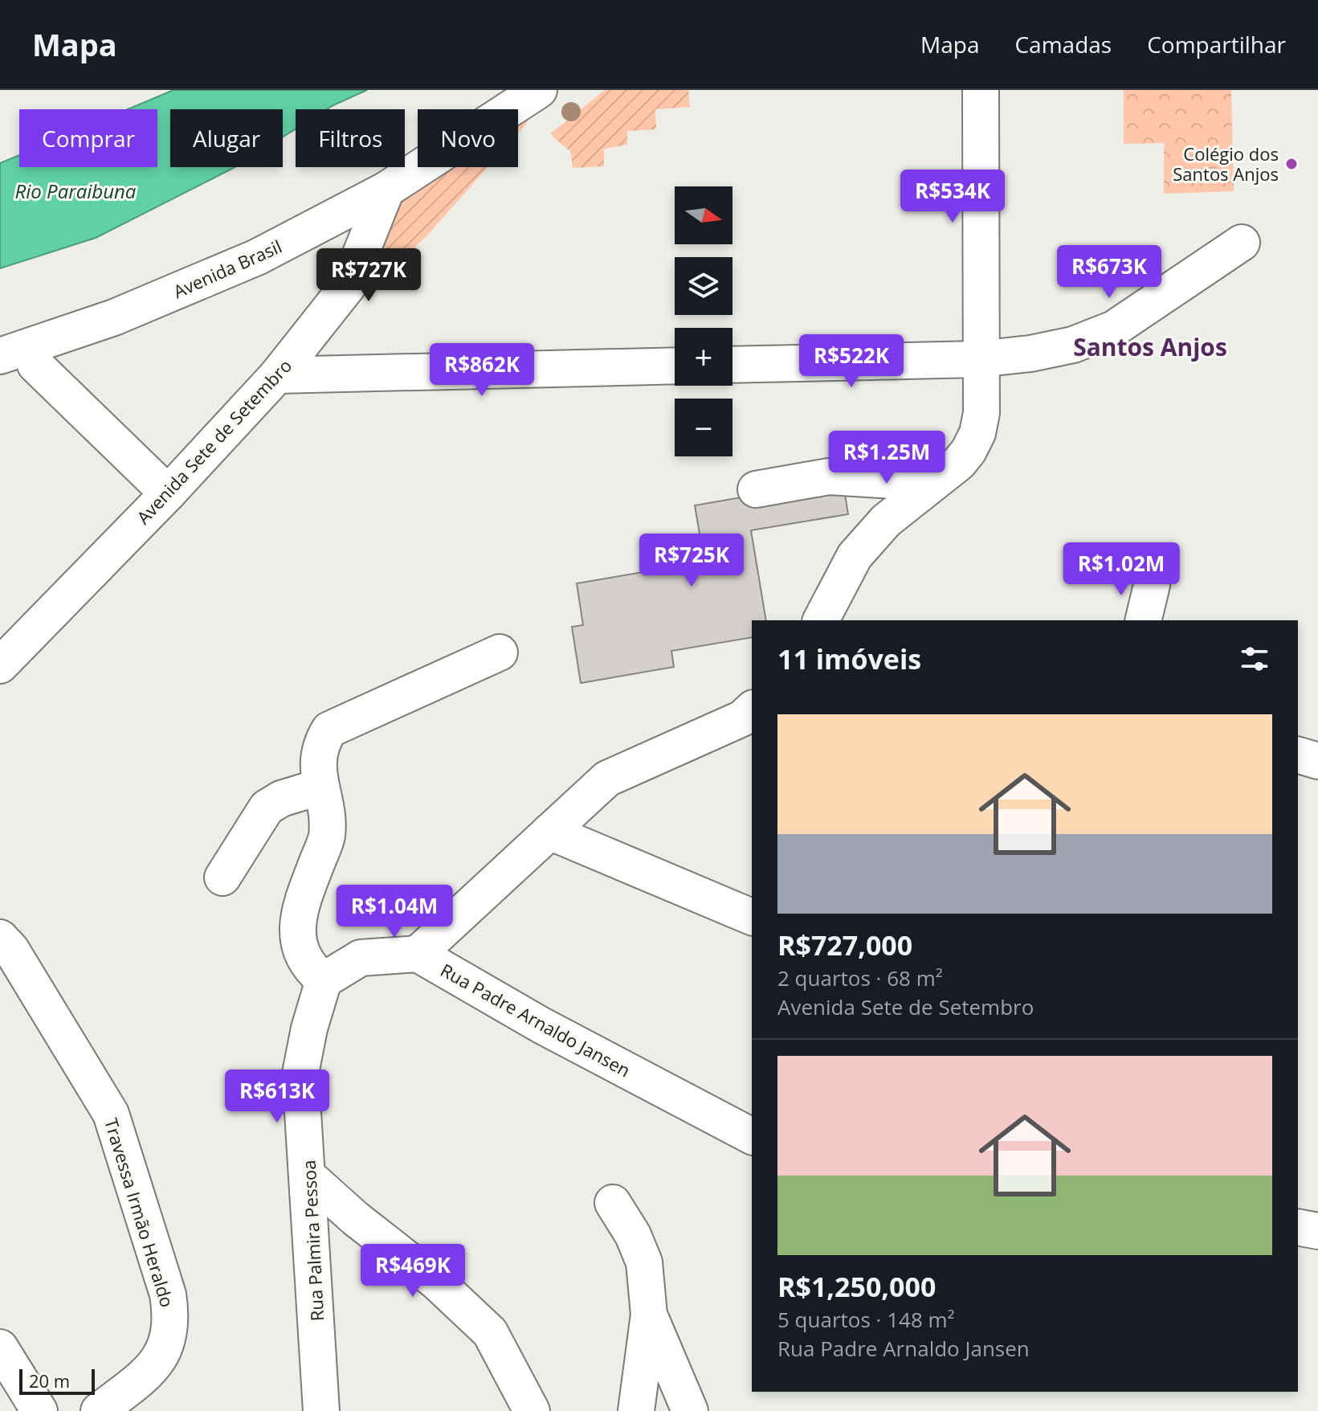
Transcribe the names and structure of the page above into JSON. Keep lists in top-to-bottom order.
{
  "streets": {
    "main road": [
      "Avenida Brasil",
      "Avenida Sete de Setembro",
      "Rua Padre Arnaldo Jansen",
      "Travessa Irmão Heraldo",
      "Rua Palmira Pessoa"
    ]
  },
  "crossings": [
    ["Avenida Brasil", "Avenida Sete de Setembro"]
  ],
  "districts": ["Santos Anjos"],
  "water": ["Rio Paraibuna"],
  "places": ["Colégio dos Santos Anjos"],
  "scale_bar": "20 m",
  "north": "right",
  "page": {
    "header": "Mapa",
    "nav": ["Mapa", "Camadas", "Compartilhar"],
    "chip": [
      "Comprar",
      "Alugar",
      "Filtros",
      "Novo"
    ],
    "price": [
      "R$534K",
      "R$673K",
      "R$727K",
      "R$522K",
      "R$862K",
      "R$1.25M",
      "R$725K",
      "R$1.02M",
      "R$1.04M",
      "R$613K",
      "R$469K"
    ],
    "map_buttons": ["+", "−"],
    "heading": "11 imóveis",
    "list": [
      {
        "name": "R$727,000",
        "note": "2 quartos · 68 m² · Avenida Sete de Setembro"
      },
      {
        "name": "R$1,250,000",
        "note": "5 quartos · 148 m² · Rua Padre Arnaldo Jansen"
      }
    ],
    "scale": "20 m"
  }
}
